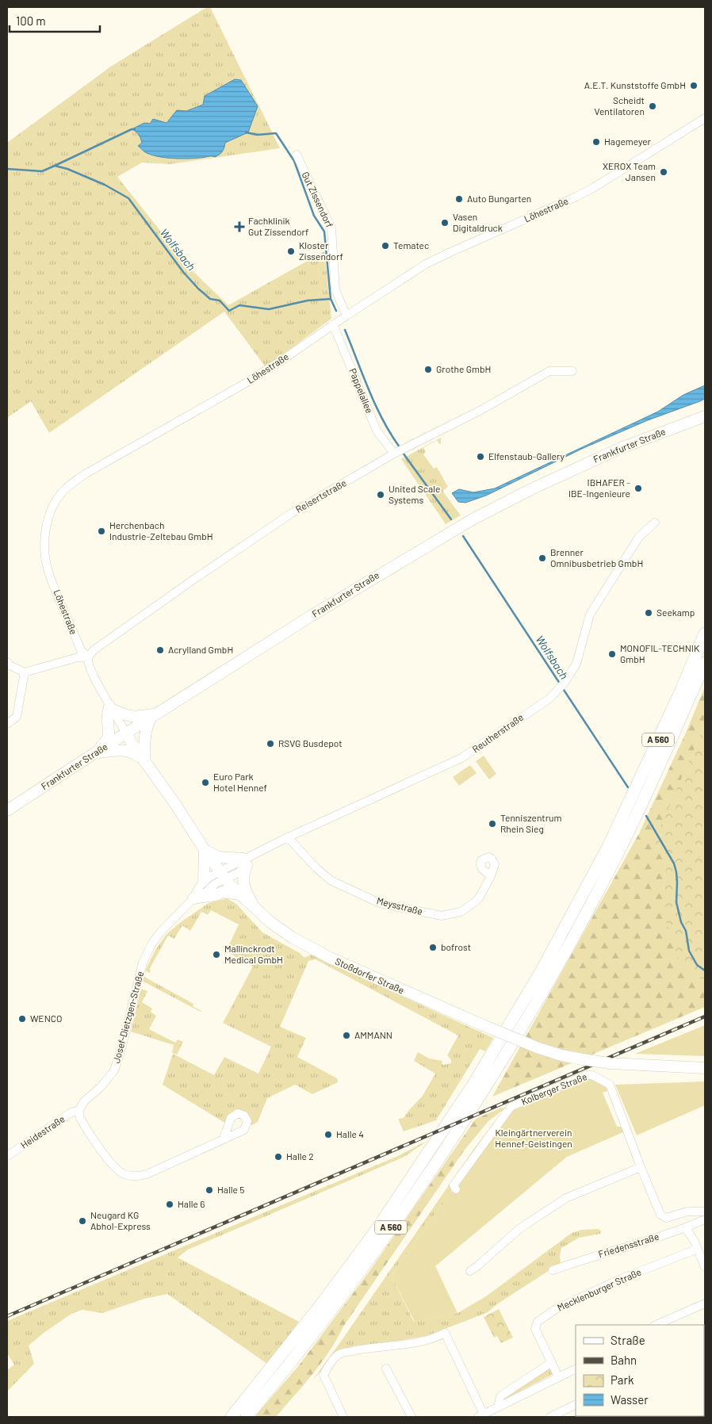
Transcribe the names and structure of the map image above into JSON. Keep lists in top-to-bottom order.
{
  "streets": {
    "highway": ["A 560"],
    "main road": ["Frankfurter Straße", "Stoßdorfer Straße"],
    "street": [
      "Gut Zissendorf",
      "Löhestraße",
      "Pappelallee",
      "Reisertstraße",
      "Reutherstraße",
      "Meysstraße",
      "Josef-Dietzgen-Straße",
      "Kolberger Straße",
      "Heidestraße",
      "Friedensstraße",
      "Mecklenburger Straße"
    ]
  },
  "crossings": [
    ["Gut Zissendorf", "Löhestraße"],
    ["Löhestraße", "Pappelallee"],
    ["Löhestraße", "Frankfurter Straße"],
    ["Löhestraße", "Reisertstraße"],
    ["Löhestraße", "Stoßdorfer Straße"],
    ["Pappelallee", "Reisertstraße"],
    ["Frankfurter Straße", "Stoßdorfer Straße"],
    ["Reutherstraße", "Meysstraße"],
    ["Reutherstraße", "Stoßdorfer Straße"],
    ["Reutherstraße", "Josef-Dietzgen-Straße"],
    ["Stoßdorfer Straße", "Josef-Dietzgen-Straße"],
    ["Josef-Dietzgen-Straße", "Heidestraße"]
  ],
  "water": ["Wolfsbach"],
  "parks": ["Kleingärtnerverein Hennef-Geistingen"],
  "places": {
    "other": [
      "A.E.T. Kunststoffe GmbH",
      "Scheidt Ventilatoren",
      "Hagemeyer",
      "XEROX Team Jansen",
      "Auto Bungarten",
      "Vasen Digitaldruck",
      "Tematec",
      "Kloster Zissendorf",
      "Grothe GmbH",
      "Elfenstaub-Gallery",
      "IBHAFER - IBE-Ingenieure",
      "United Scale Systems",
      "Herchenbach Industrie-Zeltebau GmbH",
      "Brenner Omnibusbetrieb GmbH",
      "Seekamp",
      "Acrylland GmbH",
      "MONOFIL-TECHNIK GmbH",
      "RSVG Busdepot",
      "Euro Park Hotel Hennef",
      "Tenniszentrum Rhein Sieg",
      "bofrost",
      "Mallinckrodt Medical GmbH",
      "WENCO",
      "AMMANN",
      "Halle 4",
      "Halle 2",
      "Halle 5",
      "Halle 6",
      "Neugard KG Abhol-Express"
    ],
    "health": ["Fachklinik Gut Zissendorf"]
  },
  "legend": [
    "Straße",
    "Bahn",
    "Park",
    "Wasser"
  ],
  "scale_bar": "100 m"
}
